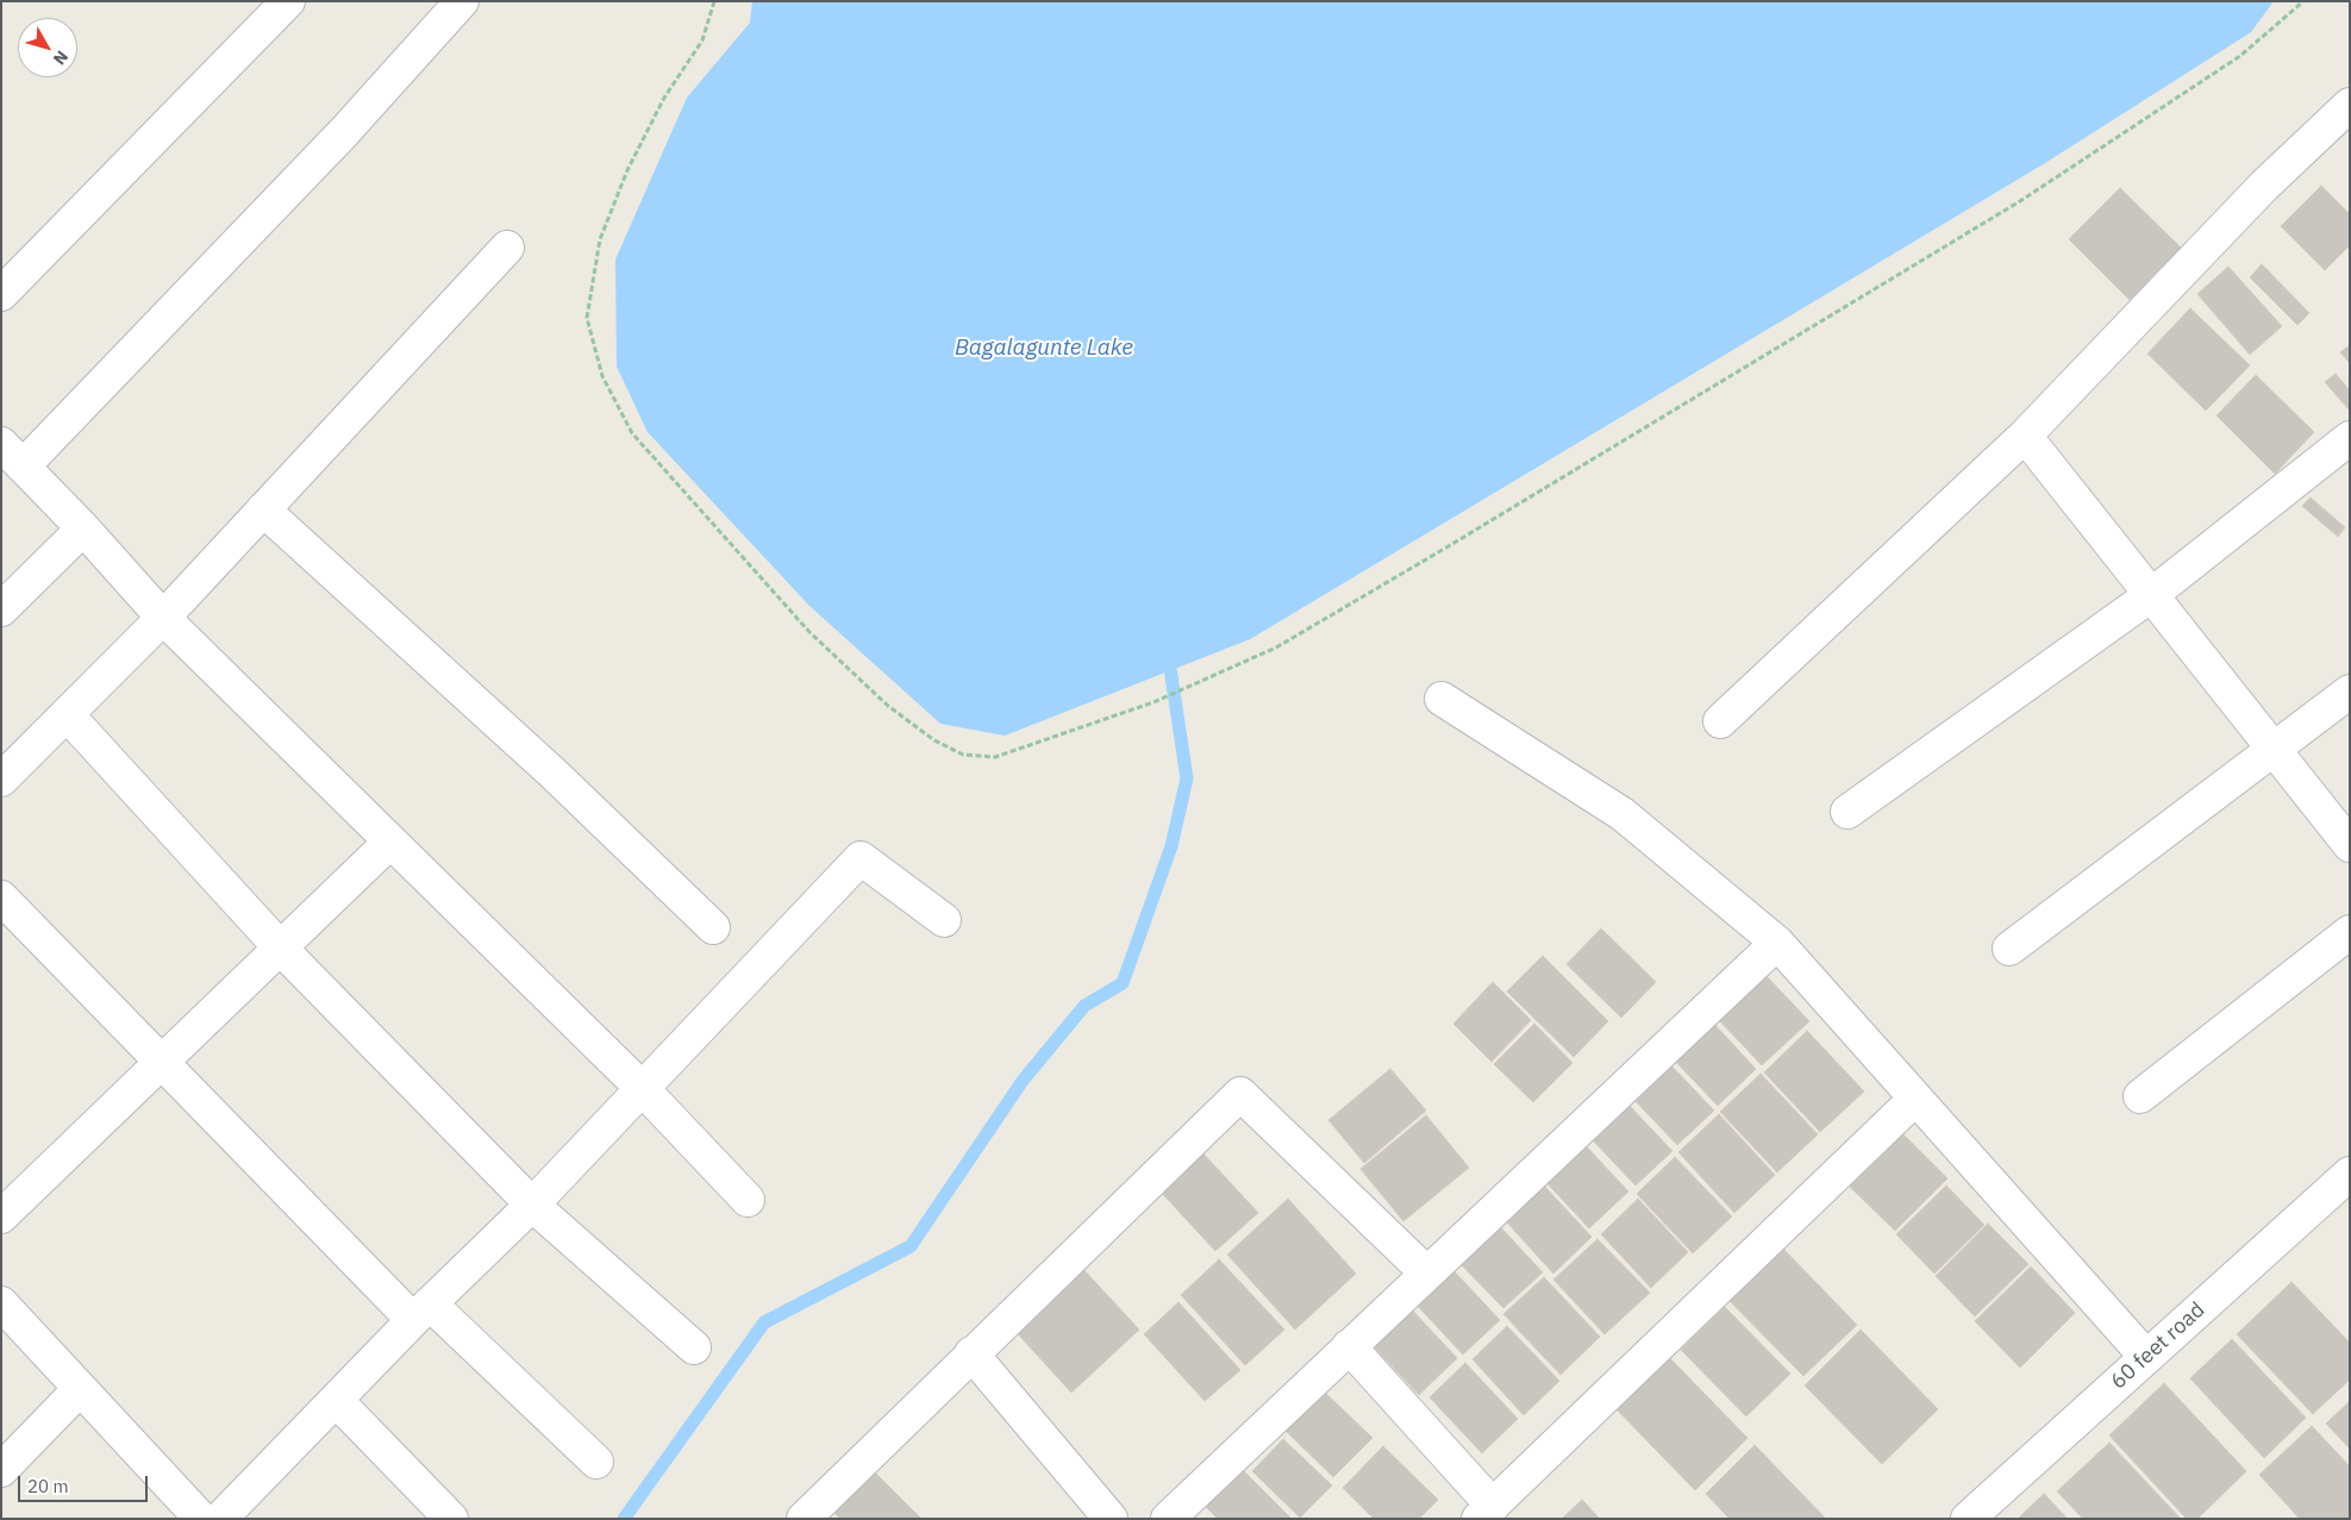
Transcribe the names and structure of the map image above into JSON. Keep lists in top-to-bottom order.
{
  "streets": {
    "street": ["60 feet road"]
  },
  "water": ["Bagalagunte Lake"],
  "scale_bar": "20 m",
  "north": "bottom right"
}
